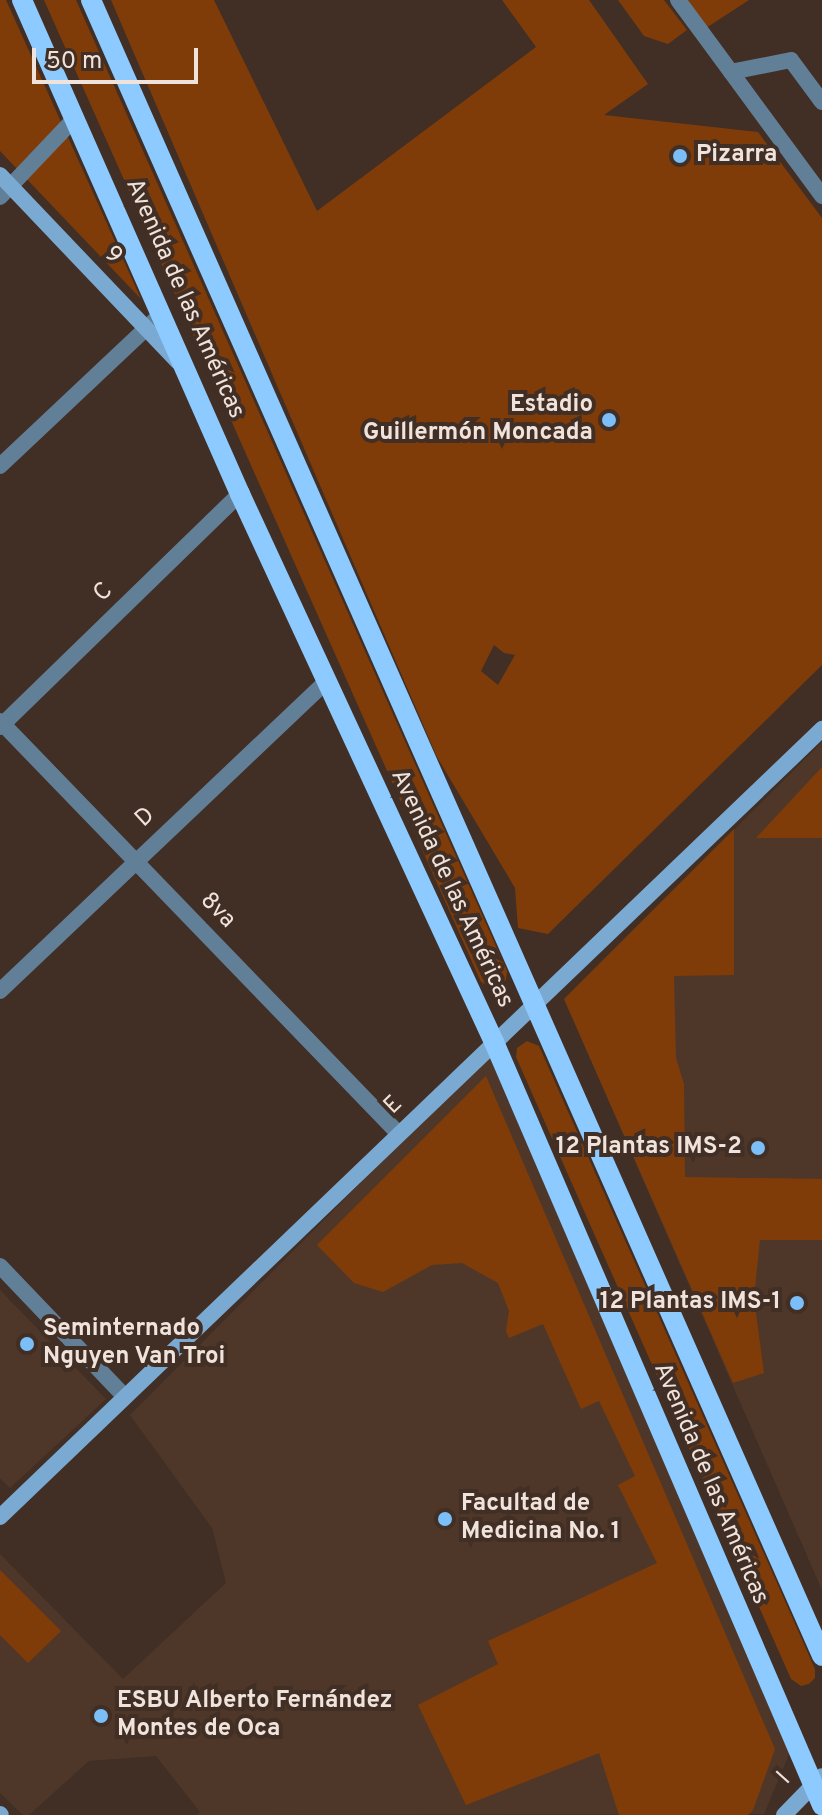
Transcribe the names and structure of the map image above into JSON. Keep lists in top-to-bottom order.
{
  "streets": {
    "main road": ["Avenida de las Américas"],
    "street": [
      "9",
      "C",
      "D",
      "8va",
      "E",
      "I"
    ]
  },
  "crossings": [
    ["9", "Avenida de las Américas"],
    ["Avenida de las Américas", "C"],
    ["Avenida de las Américas", "D"],
    ["Avenida de las Américas", "E"],
    ["Avenida de las Américas", "I"],
    ["C", "8va"],
    ["D", "8va"],
    ["8va", "E"]
  ],
  "places": [
    "Pizarra",
    "Estadio Guillermón Moncada",
    "12 Plantas IMS-2",
    "12 Plantas IMS-1",
    "Seminternado Nguyen Van Troi",
    "Facultad de Medicina No. 1",
    "ESBU Alberto Fernández Montes de Oca"
  ],
  "scale_bar": "50 m"
}
